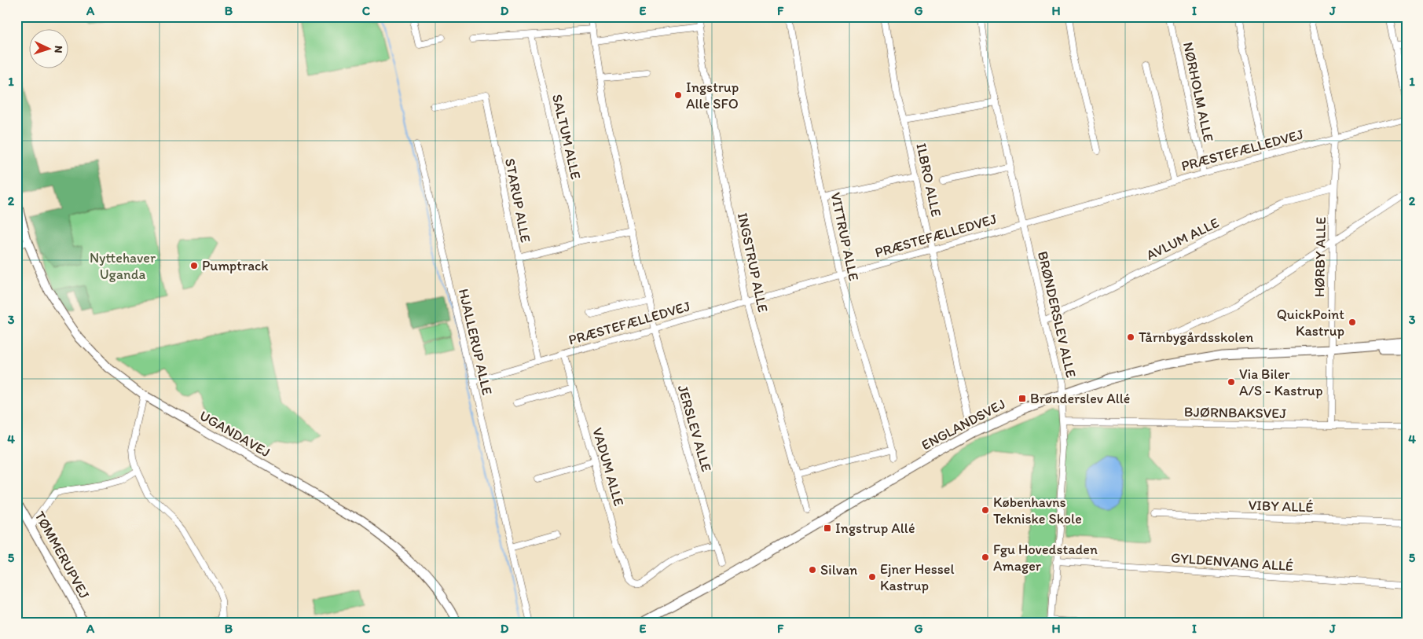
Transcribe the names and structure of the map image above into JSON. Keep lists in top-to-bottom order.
{
  "streets": {
    "main road": ["ENGLANDSVEJ"],
    "street": [
      "NØRHOLM ALLE",
      "SALTUM ALLE",
      "PRÆSTEFÆLLEDVEJ",
      "ILBRO ALLE",
      "STARUP ALLE",
      "VITTRUP ALLE",
      "AVLUM ALLE",
      "HØRBY ALLE",
      "INGSTRUP ALLE",
      "BRØNDERSLEV ALLE",
      "HJALLERUP ALLE",
      "BJØRNBAKSVEJ",
      "JERSLEV ALLE",
      "UGANDAVEJ",
      "VADUM ALLE",
      "VIBY ALLÉ",
      "TØMMERUPVEJ",
      "GYLDENVANG ALLÉ"
    ]
  },
  "crossings": [
    ["NØRHOLM ALLE", "PRÆSTEFÆLLEDVEJ"],
    ["PRÆSTEFÆLLEDVEJ", "ILBRO ALLE"],
    ["PRÆSTEFÆLLEDVEJ", "STARUP ALLE"],
    ["PRÆSTEFÆLLEDVEJ", "VITTRUP ALLE"],
    ["PRÆSTEFÆLLEDVEJ", "HØRBY ALLE"],
    ["PRÆSTEFÆLLEDVEJ", "INGSTRUP ALLE"],
    ["PRÆSTEFÆLLEDVEJ", "BRØNDERSLEV ALLE"],
    ["PRÆSTEFÆLLEDVEJ", "HJALLERUP ALLE"],
    ["PRÆSTEFÆLLEDVEJ", "JERSLEV ALLE"],
    ["PRÆSTEFÆLLEDVEJ", "VADUM ALLE"],
    ["AVLUM ALLE", "HØRBY ALLE"],
    ["AVLUM ALLE", "BRØNDERSLEV ALLE"],
    ["HØRBY ALLE", "BJØRNBAKSVEJ"],
    ["HØRBY ALLE", "ENGLANDSVEJ"],
    ["BRØNDERSLEV ALLE", "BJØRNBAKSVEJ"],
    ["BRØNDERSLEV ALLE", "ENGLANDSVEJ"],
    ["BRØNDERSLEV ALLE", "GYLDENVANG ALLÉ"],
    ["JERSLEV ALLE", "VADUM ALLE"]
  ],
  "parks": ["Nyttehaver Uganda"],
  "places": {
    "other": [
      "Ingstrup Alle SFO",
      "Pumptrack",
      "QuickPoint Kastrup",
      "Tårnbygårdsskolen",
      "Via Biler A/S - Kastrup",
      "Københavns Tekniske Skole",
      "Fgu Hovedstaden Amager",
      "Silvan",
      "Ejner Hessel Kastrup"
    ],
    "transit": ["Brønderslev Allé", "Ingstrup Allé"]
  },
  "north": "right",
  "grid": {
    "columns": [
      "A",
      "B",
      "C",
      "D",
      "E",
      "F",
      "G",
      "H",
      "I",
      "J"
    ],
    "rows": [
      "1",
      "2",
      "3",
      "4",
      "5"
    ]
  }
}
